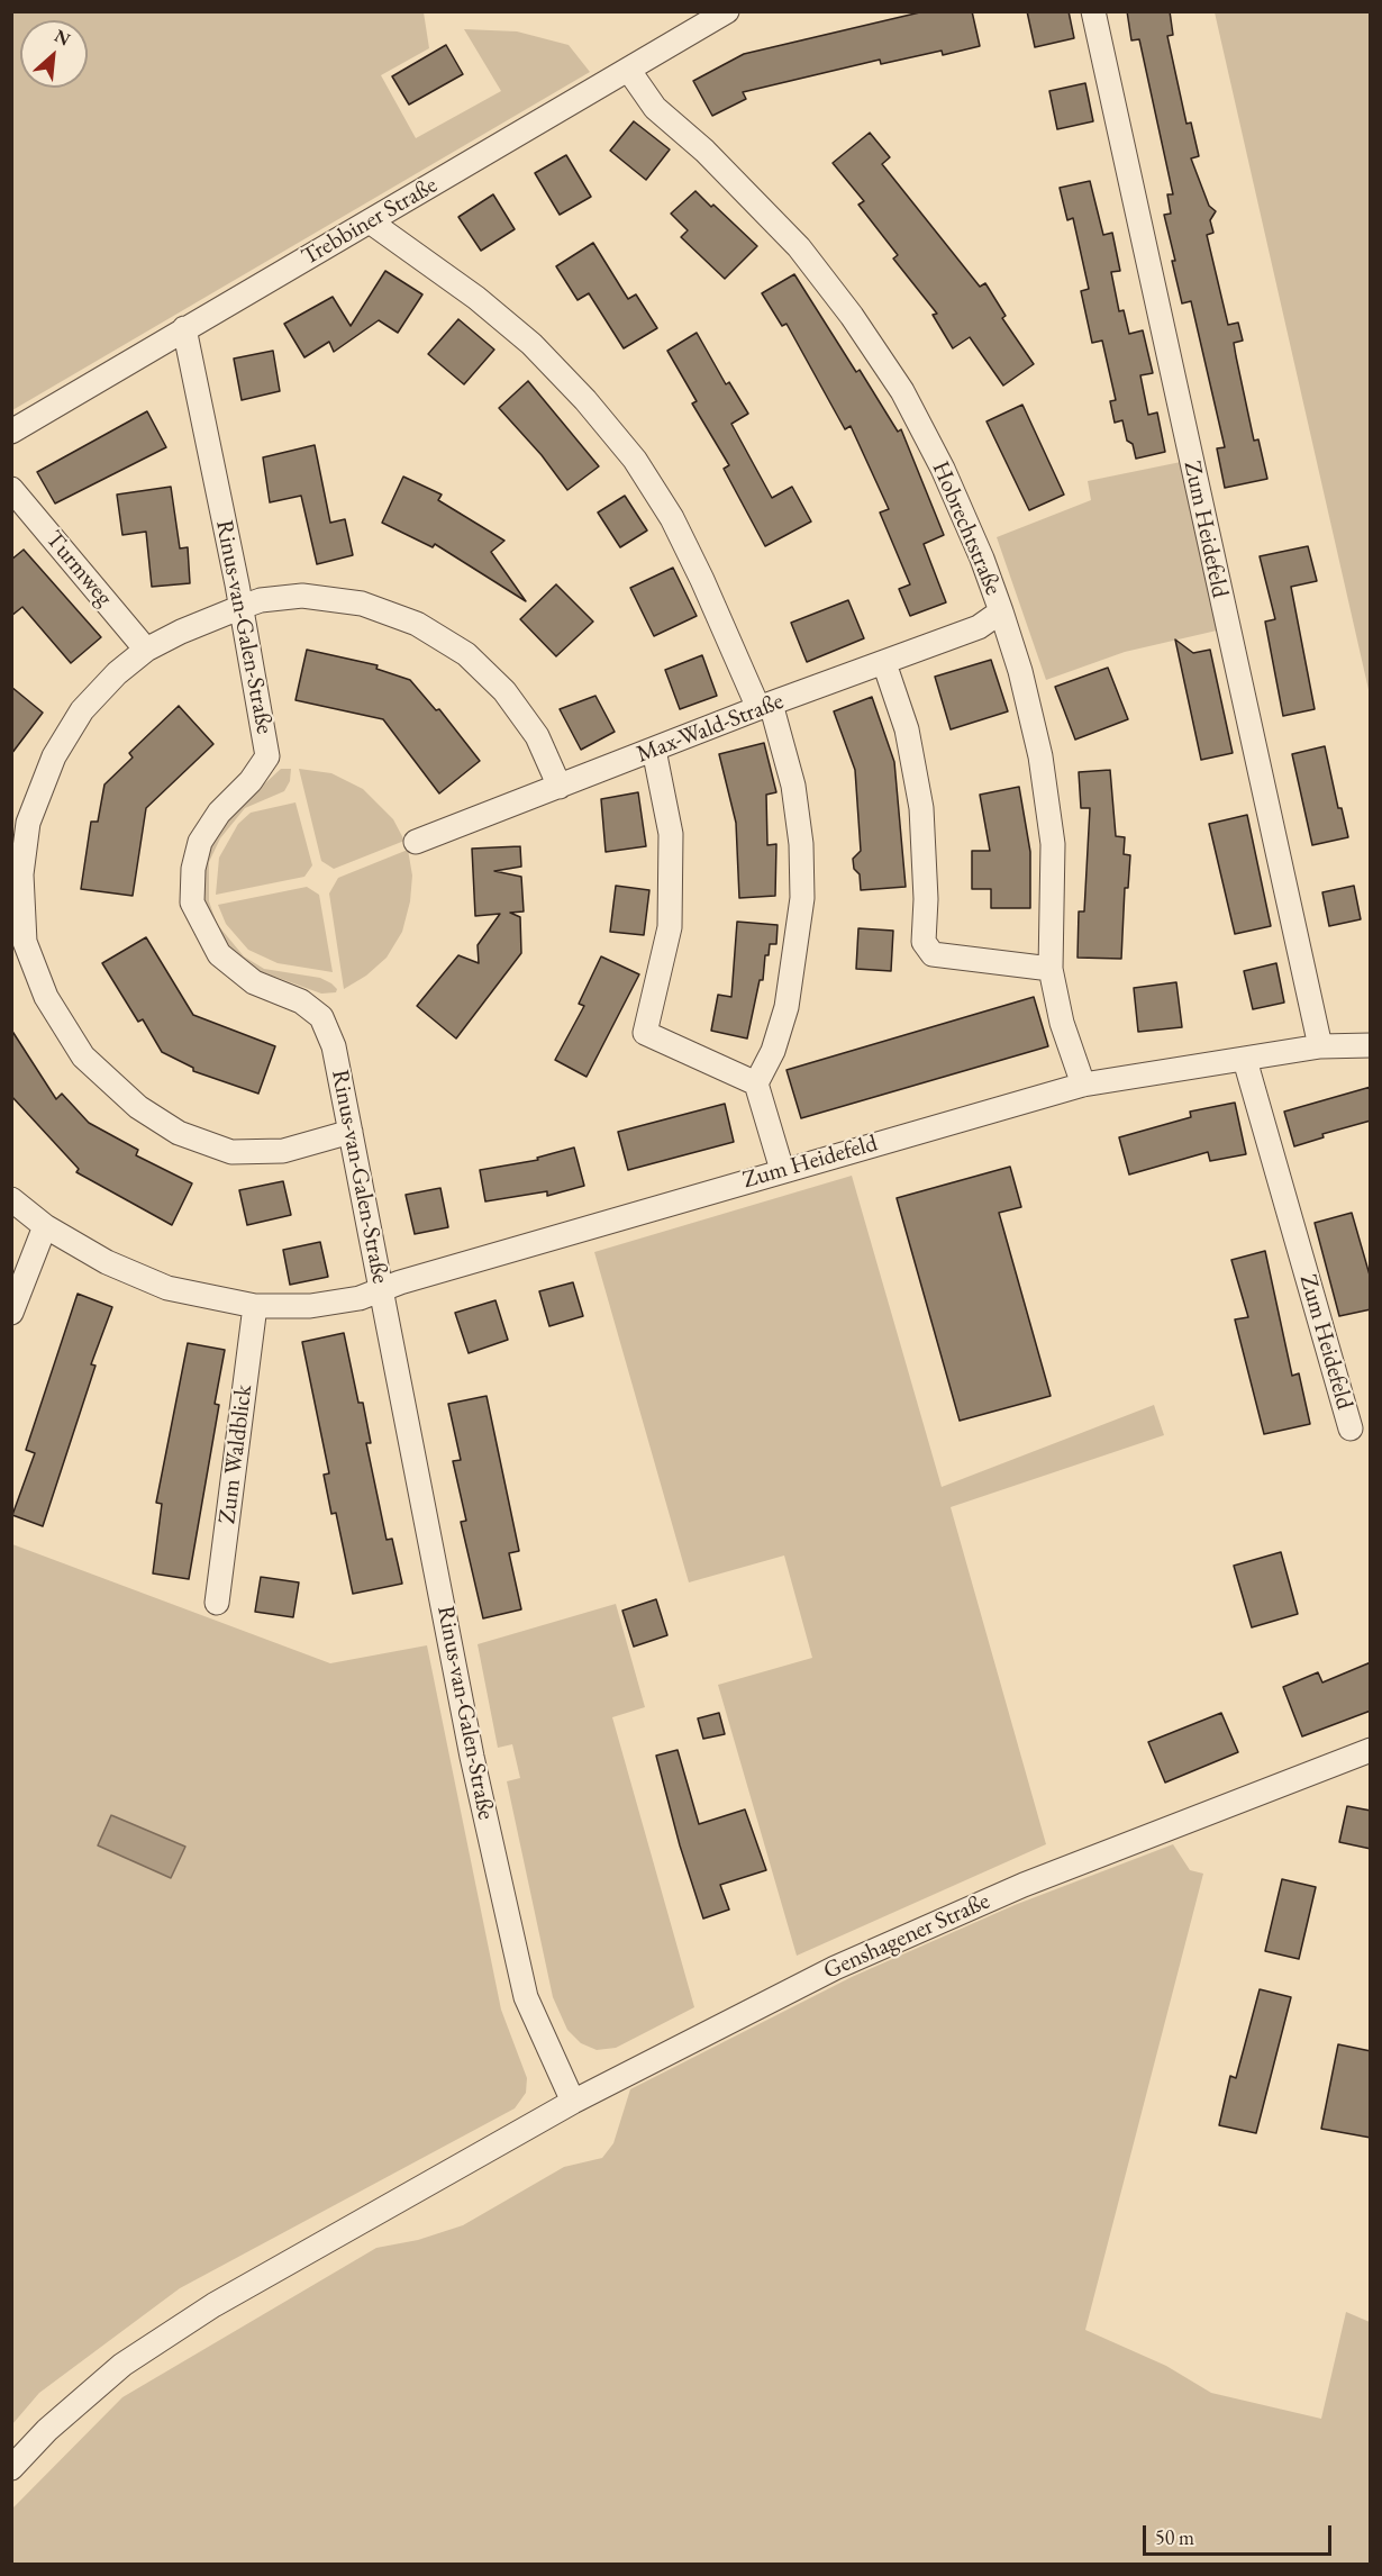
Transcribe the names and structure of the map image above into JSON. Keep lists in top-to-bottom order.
{
  "streets": {
    "street": [
      "Trebbiner Straße",
      "Hobrechtstraße",
      "Zum Heidefeld",
      "Turmweg",
      "Rinus-van-Galen-Straße",
      "Max-Wald-Straße",
      "Zum Waldblick",
      "Genshagener Straße"
    ]
  },
  "crossings": [
    ["Trebbiner Straße", "Hobrechtstraße"],
    ["Trebbiner Straße", "Rinus-van-Galen-Straße"],
    ["Hobrechtstraße", "Zum Heidefeld"],
    ["Hobrechtstraße", "Max-Wald-Straße"],
    ["Zum Heidefeld", "Rinus-van-Galen-Straße"],
    ["Zum Heidefeld", "Zum Waldblick"],
    ["Rinus-van-Galen-Straße", "Genshagener Straße"]
  ],
  "scale_bar": "50 m",
  "north": "top right"
}
